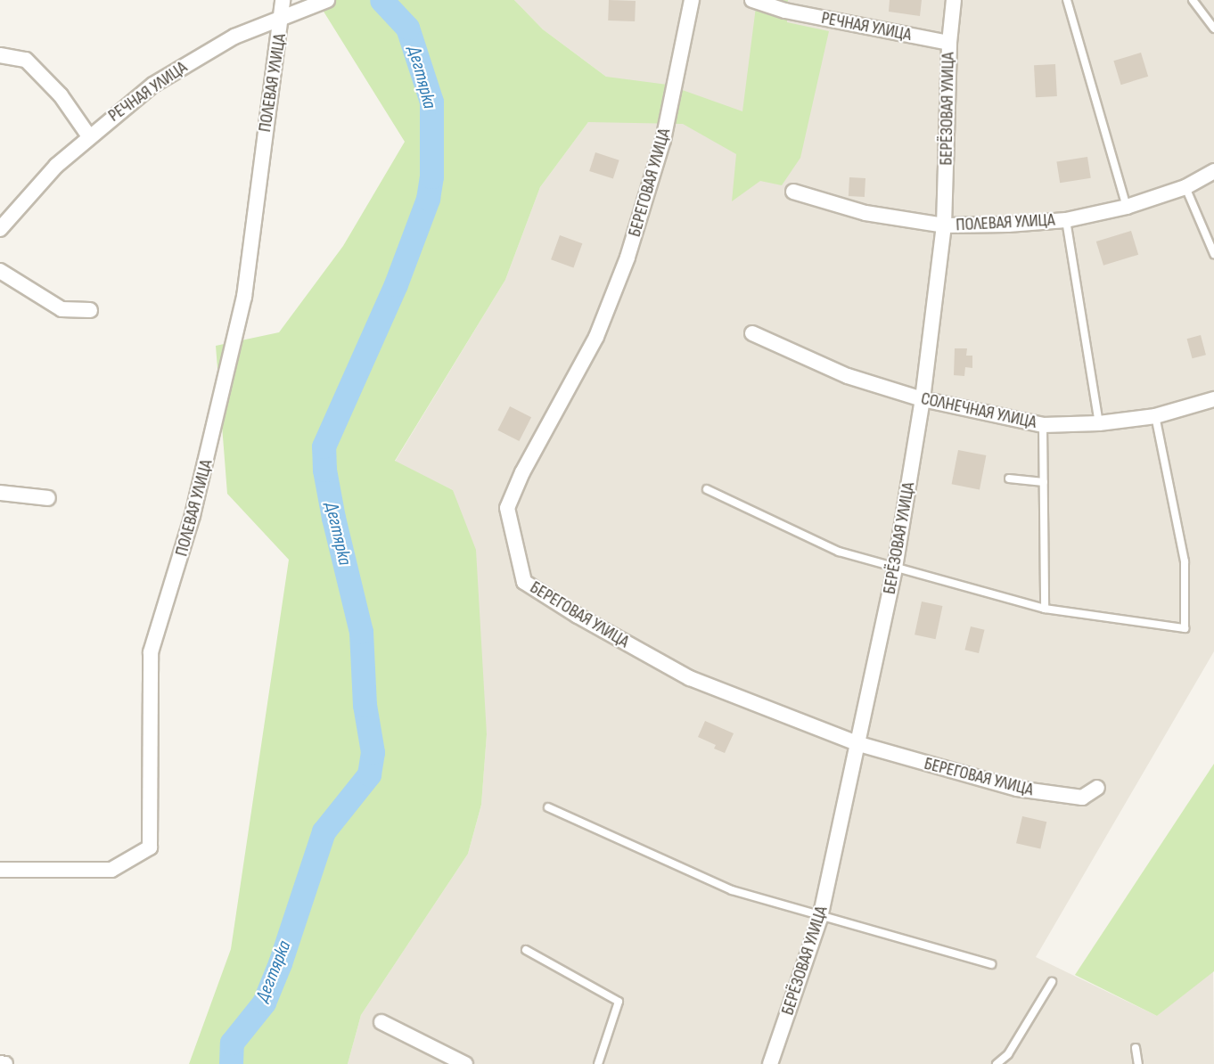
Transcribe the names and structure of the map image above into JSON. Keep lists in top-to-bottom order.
{
  "streets": {
    "street": [
      "РЕЧНАЯ УЛИЦА",
      "ПОЛЕВАЯ УЛИЦА",
      "БЕРЁЗОВАЯ УЛИЦА",
      "БЕРЕГОВАЯ УЛИЦА",
      "СОЛНЕЧНАЯ УЛИЦА"
    ]
  },
  "crossings": [
    ["РЕЧНАЯ УЛИЦА", "ПОЛЕВАЯ УЛИЦА"],
    ["РЕЧНАЯ УЛИЦА", "БЕРЁЗОВАЯ УЛИЦА"],
    ["ПОЛЕВАЯ УЛИЦА", "БЕРЁЗОВАЯ УЛИЦА"],
    ["БЕРЁЗОВАЯ УЛИЦА", "БЕРЕГОВАЯ УЛИЦА"],
    ["БЕРЁЗОВАЯ УЛИЦА", "СОЛНЕЧНАЯ УЛИЦА"]
  ],
  "water": ["Дегтярка"]
}
